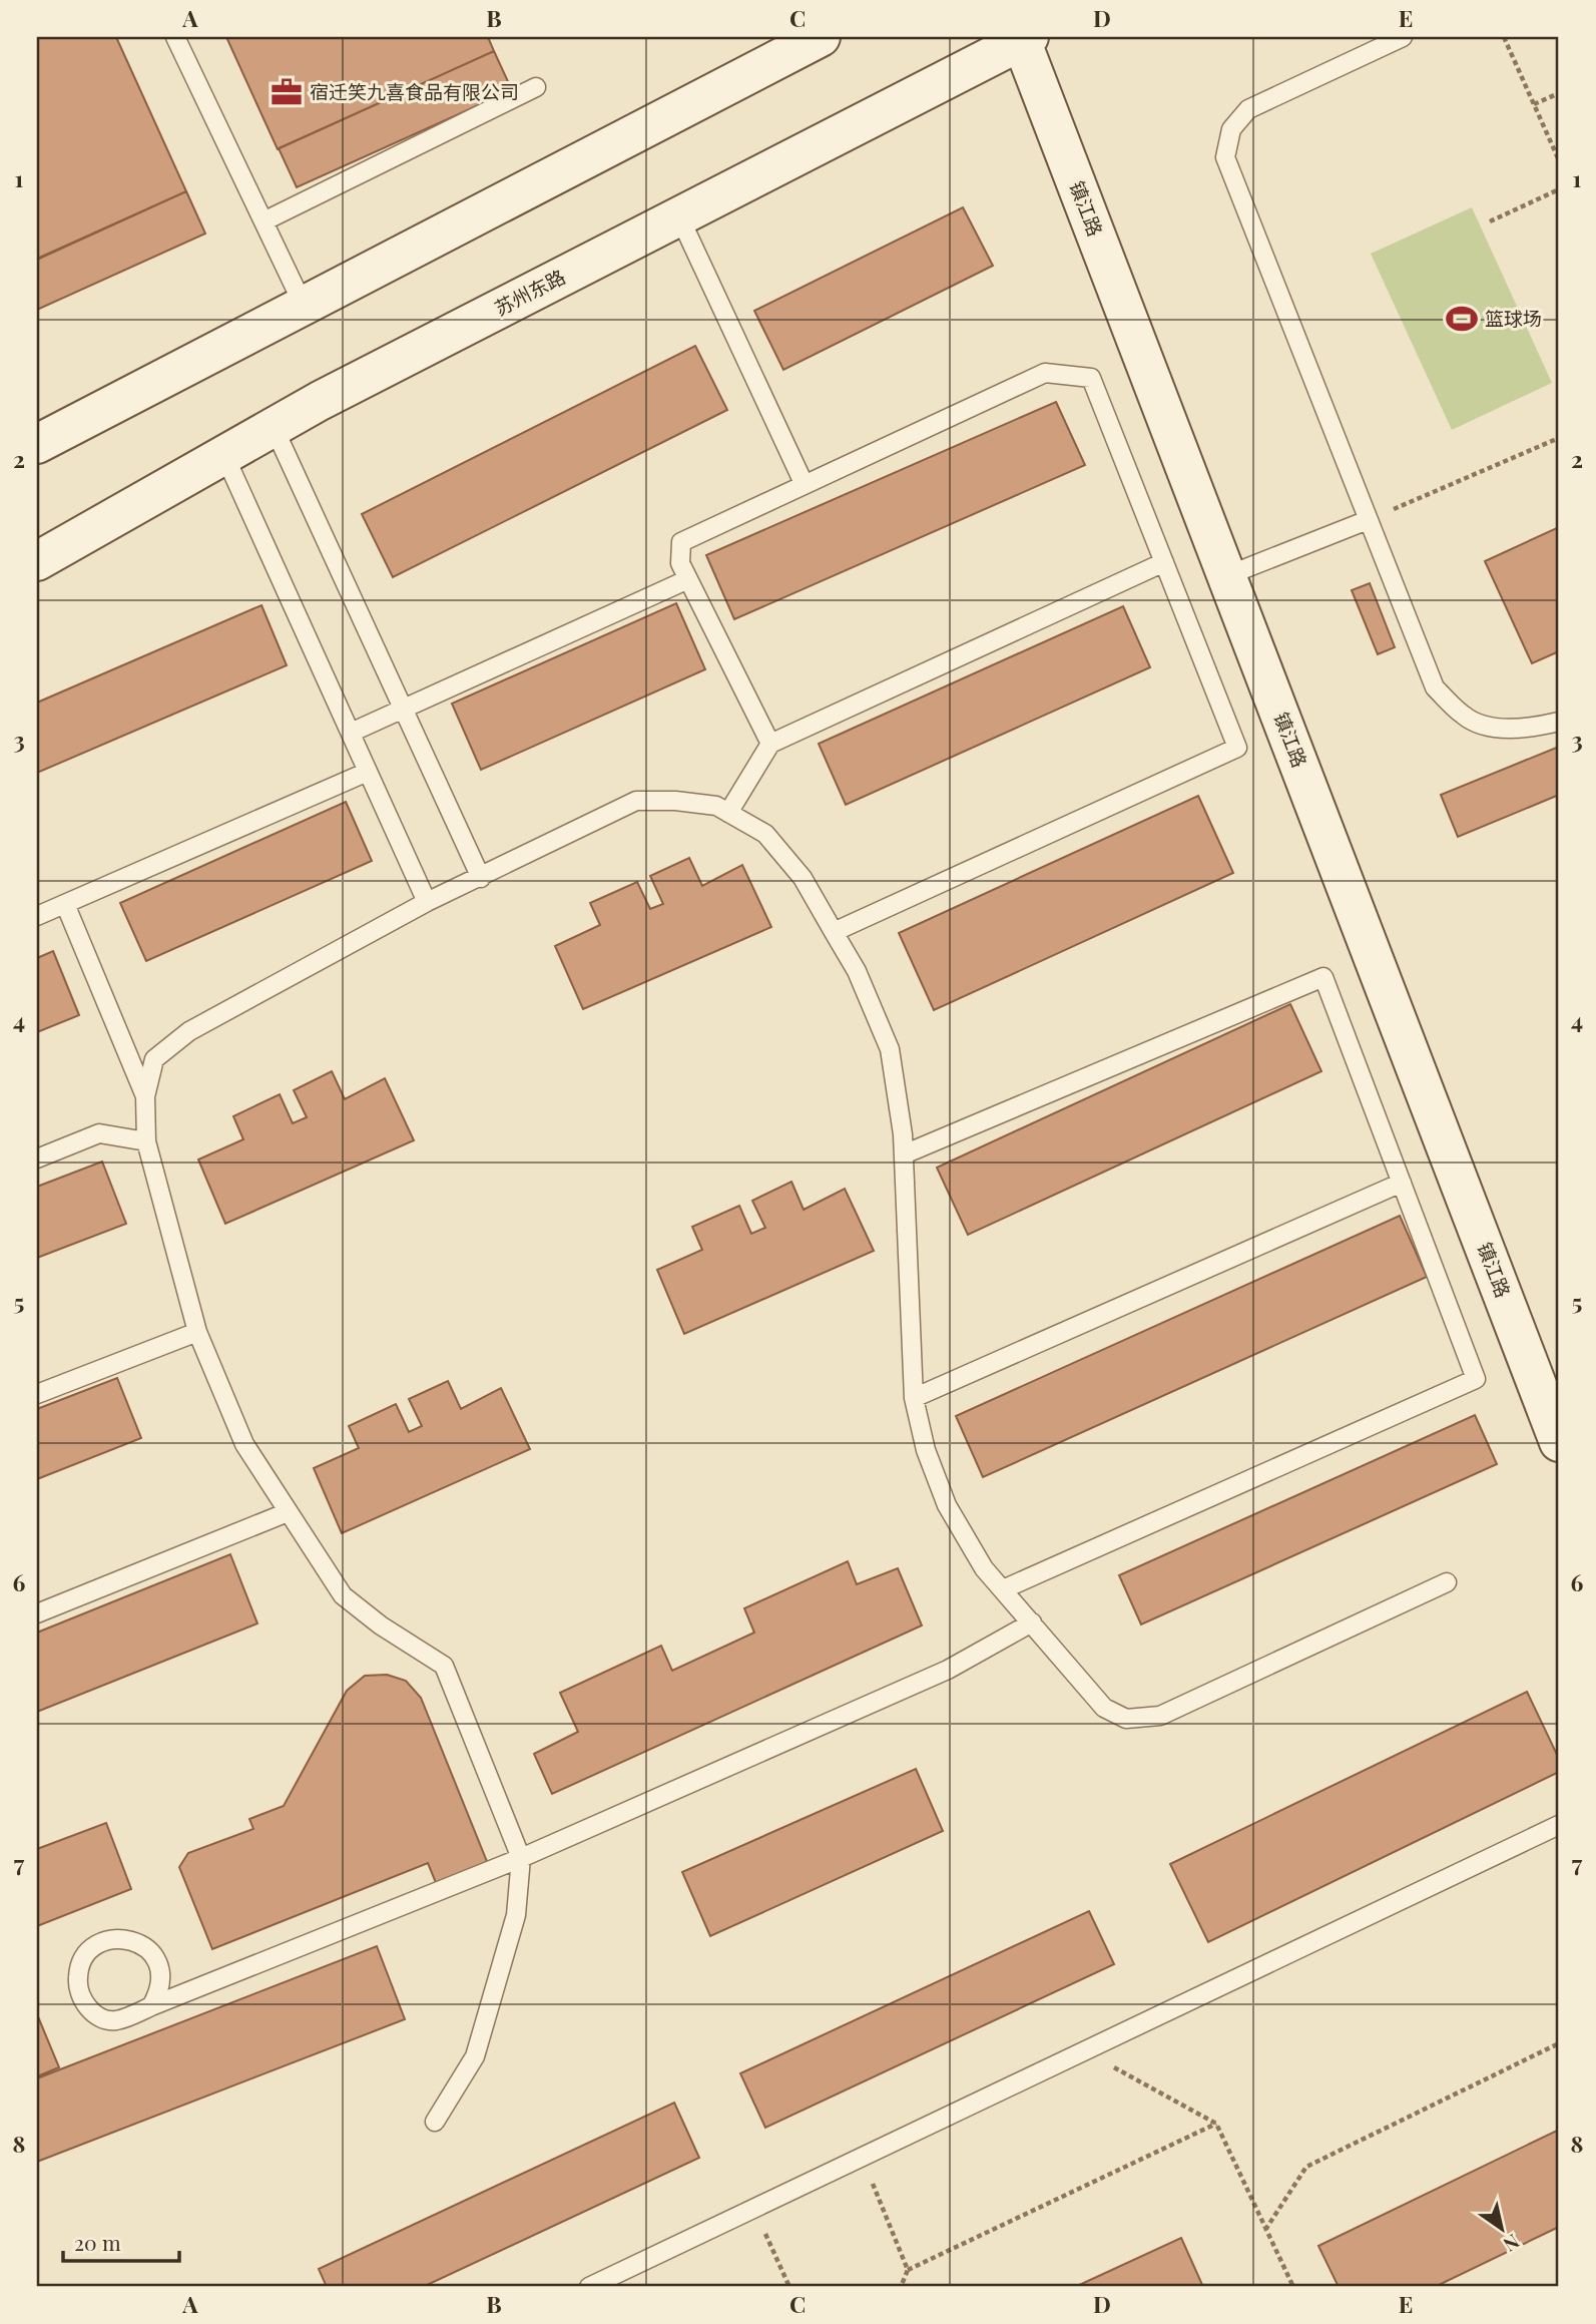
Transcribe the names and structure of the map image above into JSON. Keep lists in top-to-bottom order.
{
  "streets": {
    "main road": ["镇江路", "苏州东路"]
  },
  "crossings": [
    ["镇江路", "苏州东路"]
  ],
  "places": {
    "office": ["宿迁笑九喜食品有限公司"],
    "sports": ["篮球场"]
  },
  "scale_bar": "20 m",
  "north": "bottom right",
  "grid": {
    "columns": [
      "A",
      "B",
      "C",
      "D",
      "E"
    ],
    "rows": [
      "1",
      "2",
      "3",
      "4",
      "5",
      "6",
      "7",
      "8"
    ]
  }
}
